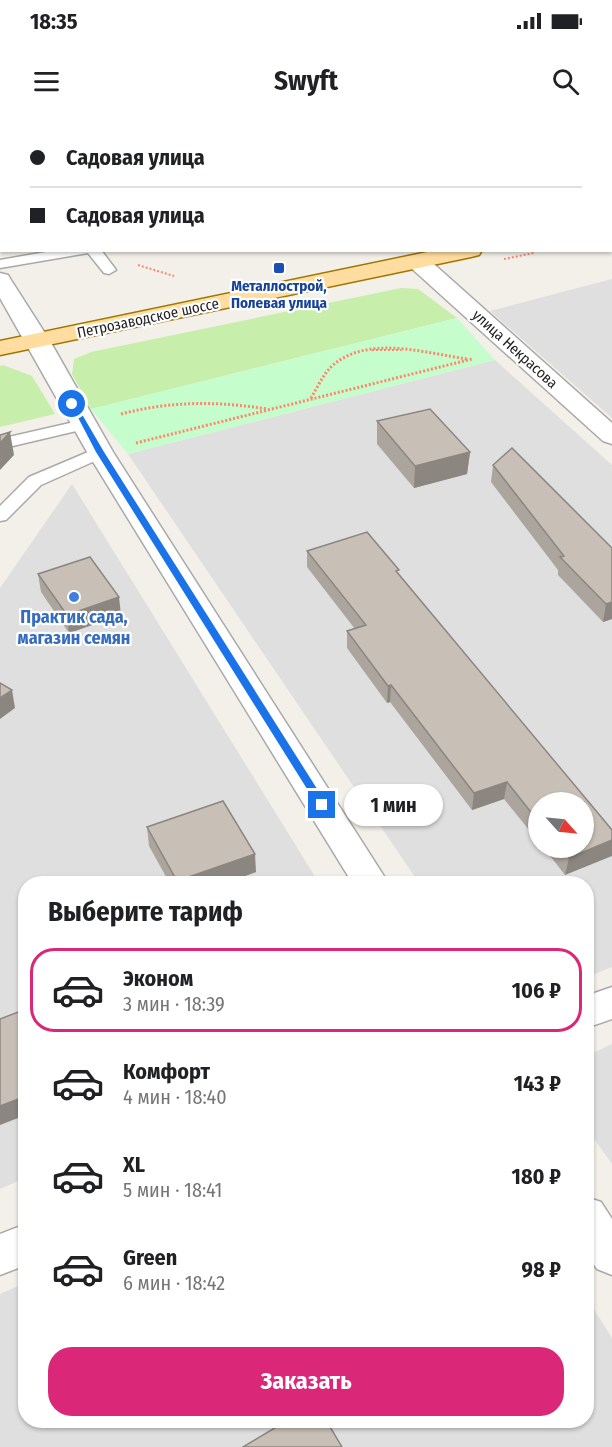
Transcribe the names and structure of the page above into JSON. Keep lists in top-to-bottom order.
{
  "streets": {
    "main road": ["Петрозаводское шоссе"],
    "street": ["улица Некрасова"]
  },
  "crossings": [
    ["Петрозаводское шоссе", "улица Некрасова"]
  ],
  "places": {
    "transit": ["Металлострой, Полевая улица"],
    "other": ["Практик сада, магазин семян"]
  },
  "north": "bottom right",
  "page": {
    "status": "18:35",
    "header": "Swyft",
    "banner": ["Садовая улица", "Садовая улица"],
    "bubble": "1 мин",
    "heading": "Выберите тариф",
    "list": [
      {
        "name": "Эконом",
        "note": "3 мин · 18:39",
        "value": "106 ₽"
      },
      {
        "name": "Комфорт",
        "note": "4 мин · 18:40",
        "value": "143 ₽"
      },
      {
        "name": "XL",
        "note": "5 мин · 18:41",
        "value": "180 ₽"
      },
      {
        "name": "Green",
        "note": "6 мин · 18:42",
        "value": "98 ₽"
      }
    ],
    "buttons": "Заказать"
  }
}
